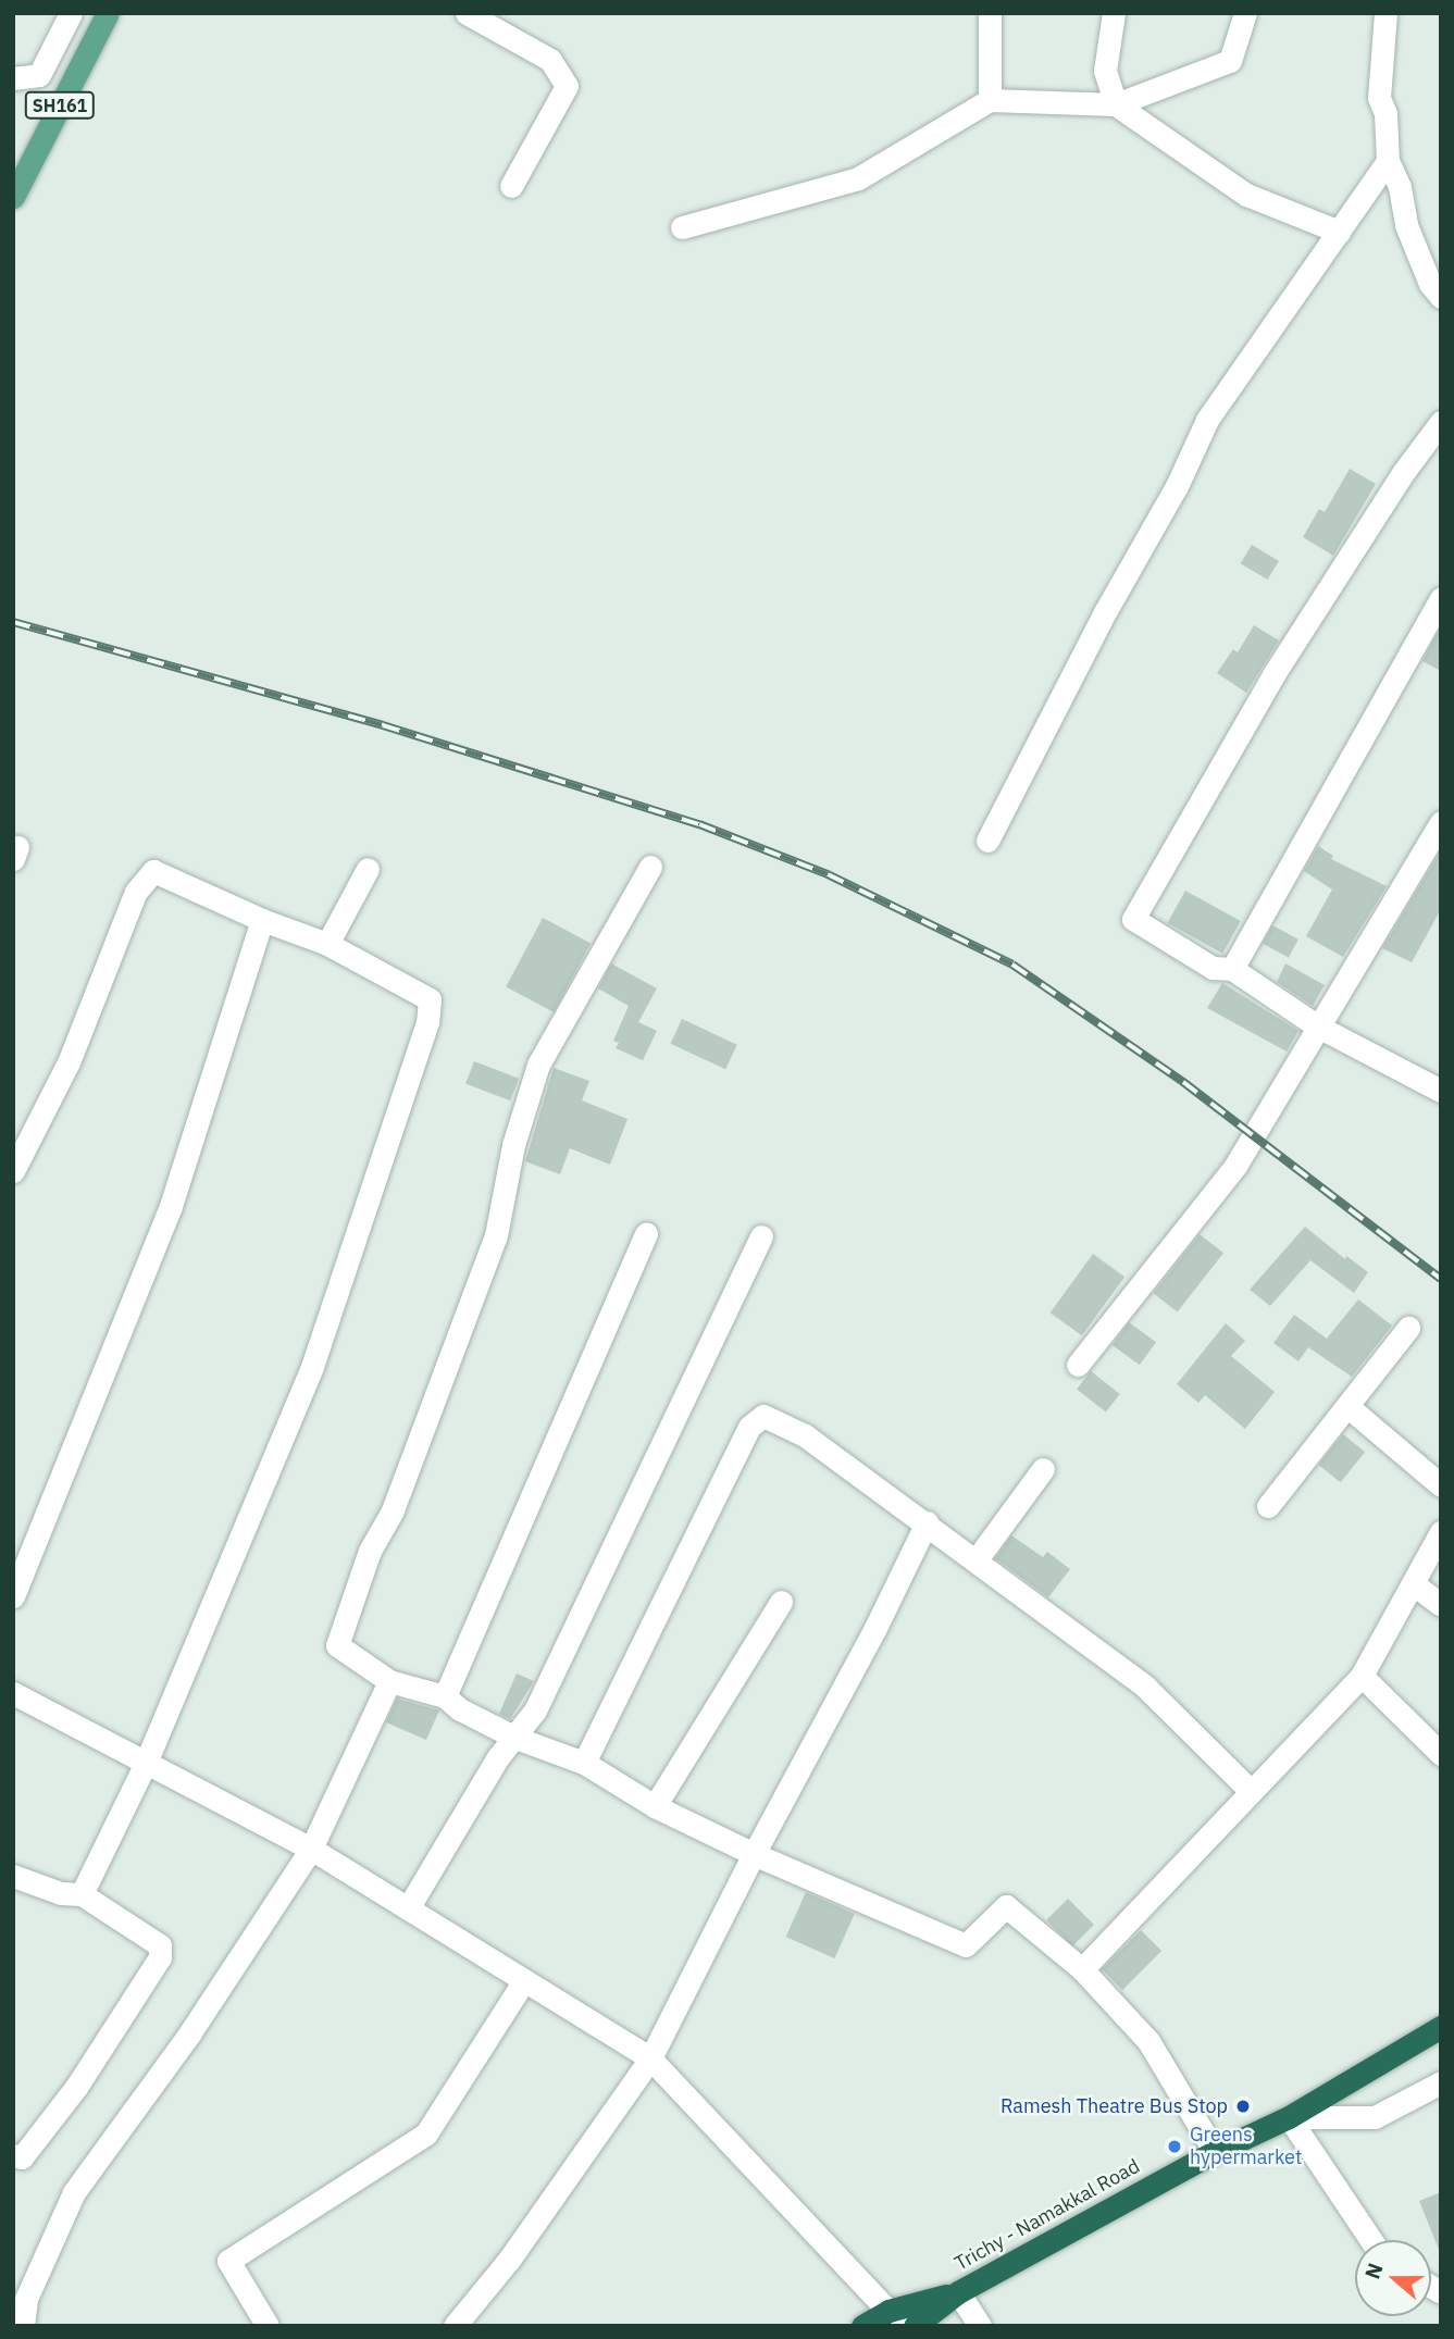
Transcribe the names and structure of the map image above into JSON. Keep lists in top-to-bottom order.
{
  "streets": {
    "highway": ["Trichy - Namakkal Road"],
    "main road": ["SH161"]
  },
  "places": ["Ramesh Theatre Bus Stop", "Greens hypermarket"],
  "north": "left"
}
